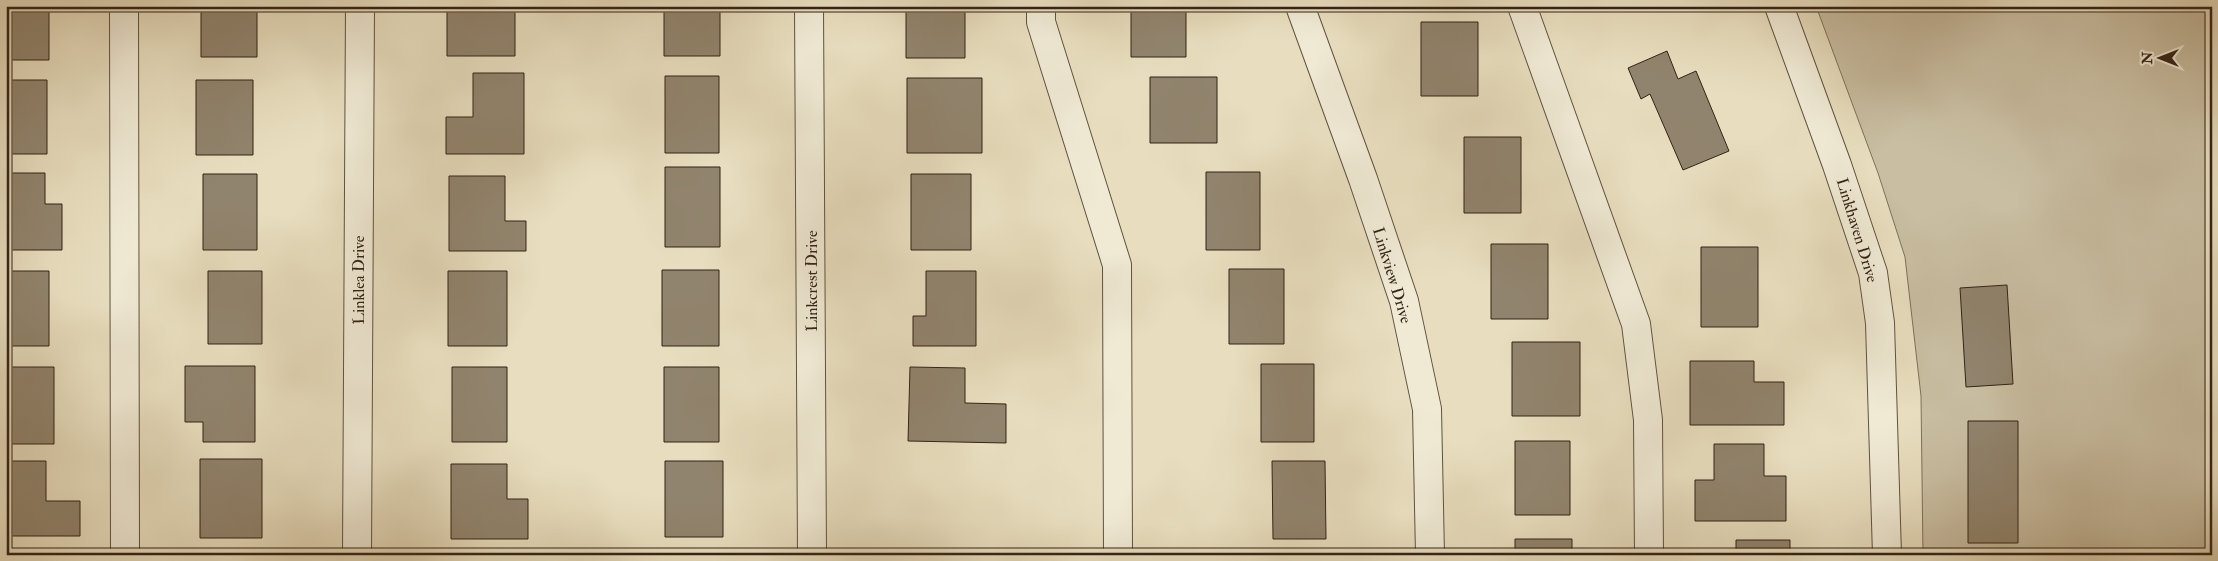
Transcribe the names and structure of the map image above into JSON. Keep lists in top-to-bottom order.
{
  "streets": {
    "street": [
      "Linkhaven Drive",
      "Linkview Drive",
      "Linklea Drive",
      "Linkcrest Drive"
    ]
  },
  "north": "left"
}
